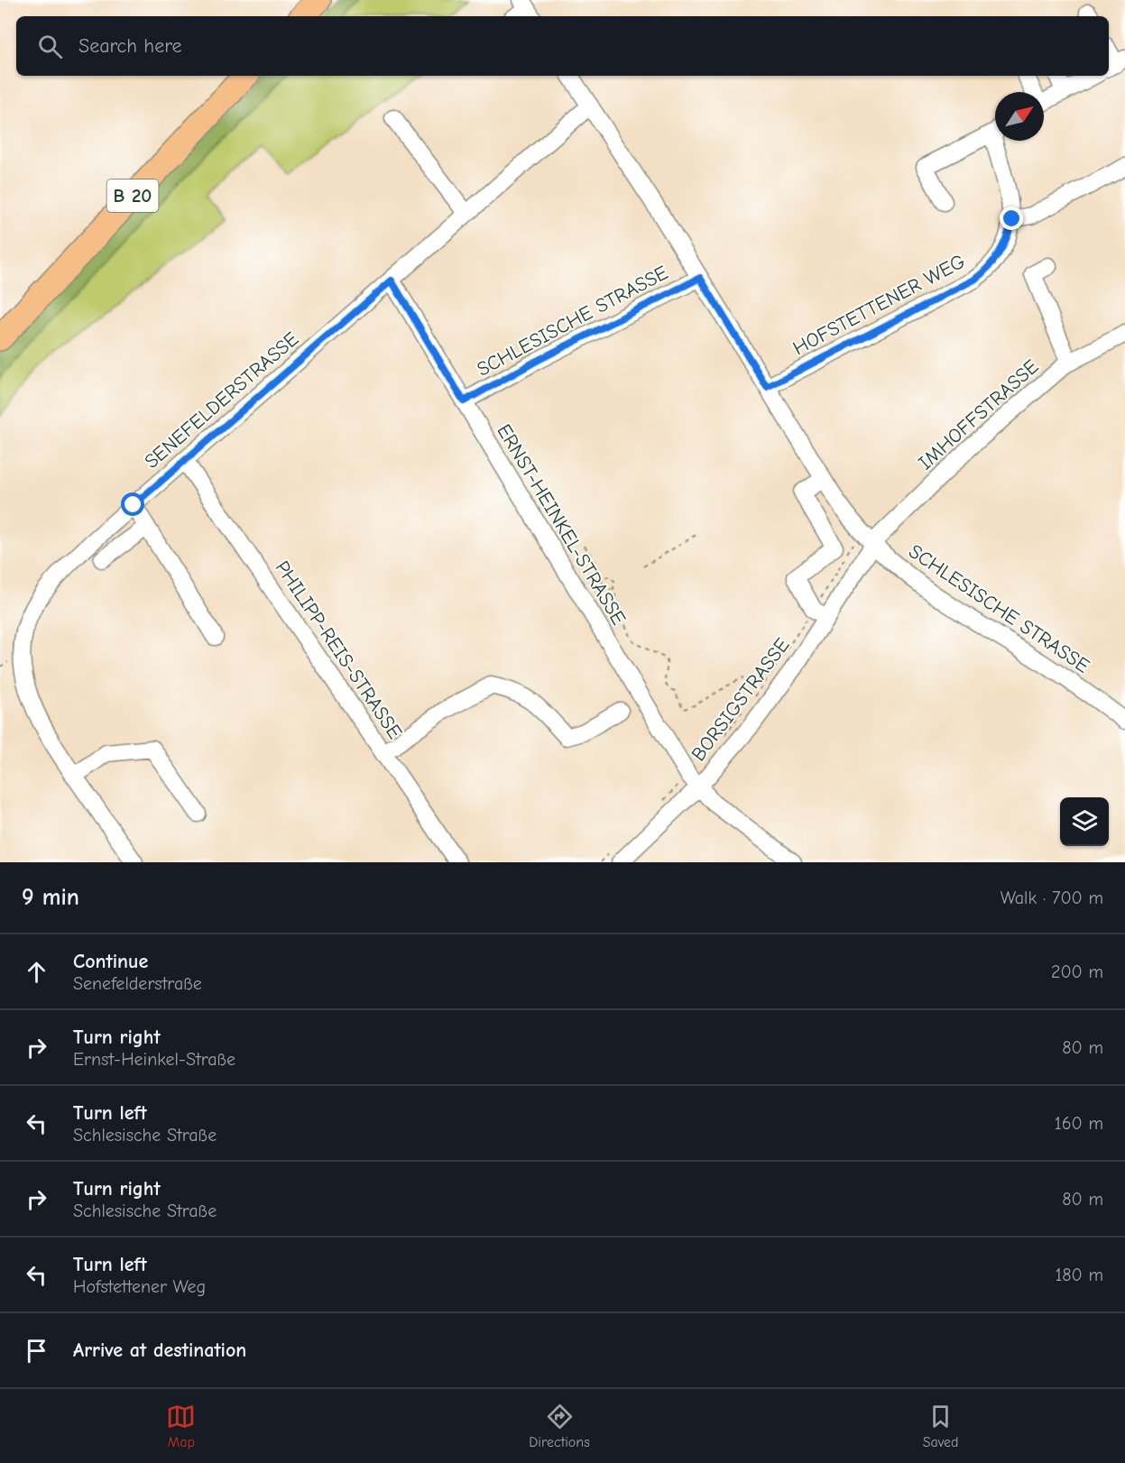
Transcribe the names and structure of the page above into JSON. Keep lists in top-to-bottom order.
{
  "streets": {
    "highway": ["B 20"],
    "street": [
      "HOFSTETTENER WEG",
      "SCHLESISCHE STRASSE",
      "SENEFELDERSTRASSE",
      "IMHOFFSTRASSE",
      "ERNST-HEINKEL-STRASSE",
      "PHILIPP-REIS-STRASSE",
      "BORSIGSTRASSE"
    ]
  },
  "crossings": [
    ["HOFSTETTENER WEG", "SCHLESISCHE STRASSE"],
    ["SCHLESISCHE STRASSE", "SENEFELDERSTRASSE"],
    ["SCHLESISCHE STRASSE", "IMHOFFSTRASSE"],
    ["SCHLESISCHE STRASSE", "ERNST-HEINKEL-STRASSE"],
    ["SCHLESISCHE STRASSE", "BORSIGSTRASSE"],
    ["SENEFELDERSTRASSE", "ERNST-HEINKEL-STRASSE"],
    ["SENEFELDERSTRASSE", "PHILIPP-REIS-STRASSE"],
    ["IMHOFFSTRASSE", "BORSIGSTRASSE"],
    ["ERNST-HEINKEL-STRASSE", "BORSIGSTRASSE"]
  ],
  "north": "top right",
  "page": {
    "search": "Search here",
    "heading": ["9 min", "Walk · 700 m"],
    "list": [
      ["Continue", "Senefelderstraße", "200 m"],
      ["Turn right", "Ernst-Heinkel-Straße", "80 m"],
      ["Turn left", "Schlesische Straße", "160 m"],
      ["Turn right", "Schlesische Straße", "80 m"],
      ["Turn left", "Hofstettener Weg", "180 m"],
      "Arrive at destination"
    ],
    "nav": ["Map", "Directions", "Saved"]
  }
}
